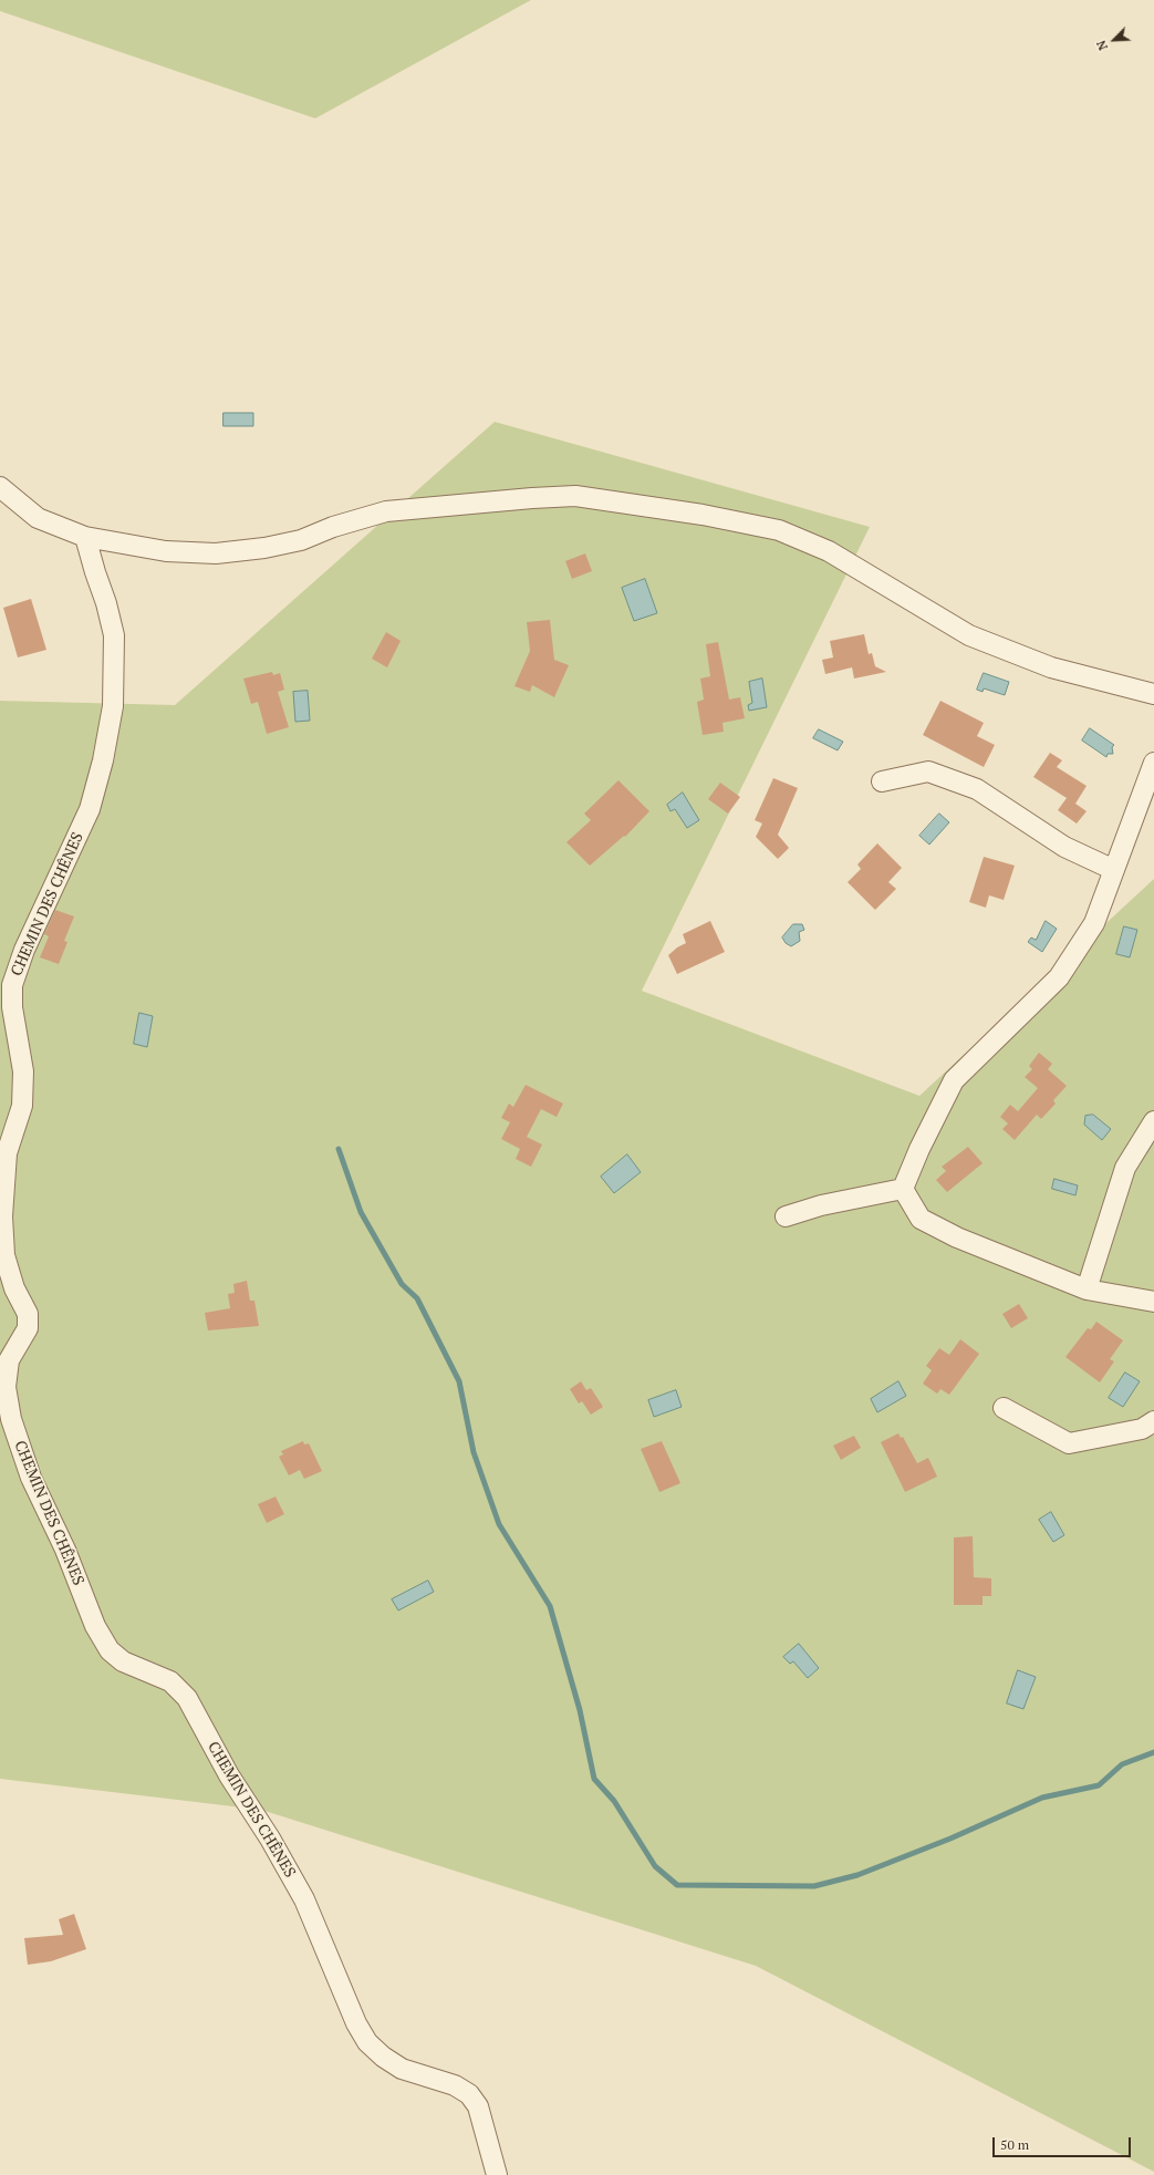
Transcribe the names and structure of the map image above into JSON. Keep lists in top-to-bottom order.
{
  "streets": {
    "street": ["CHEMIN DES CHÊNES"]
  },
  "scale_bar": "50 m",
  "north": "bottom left"
}
